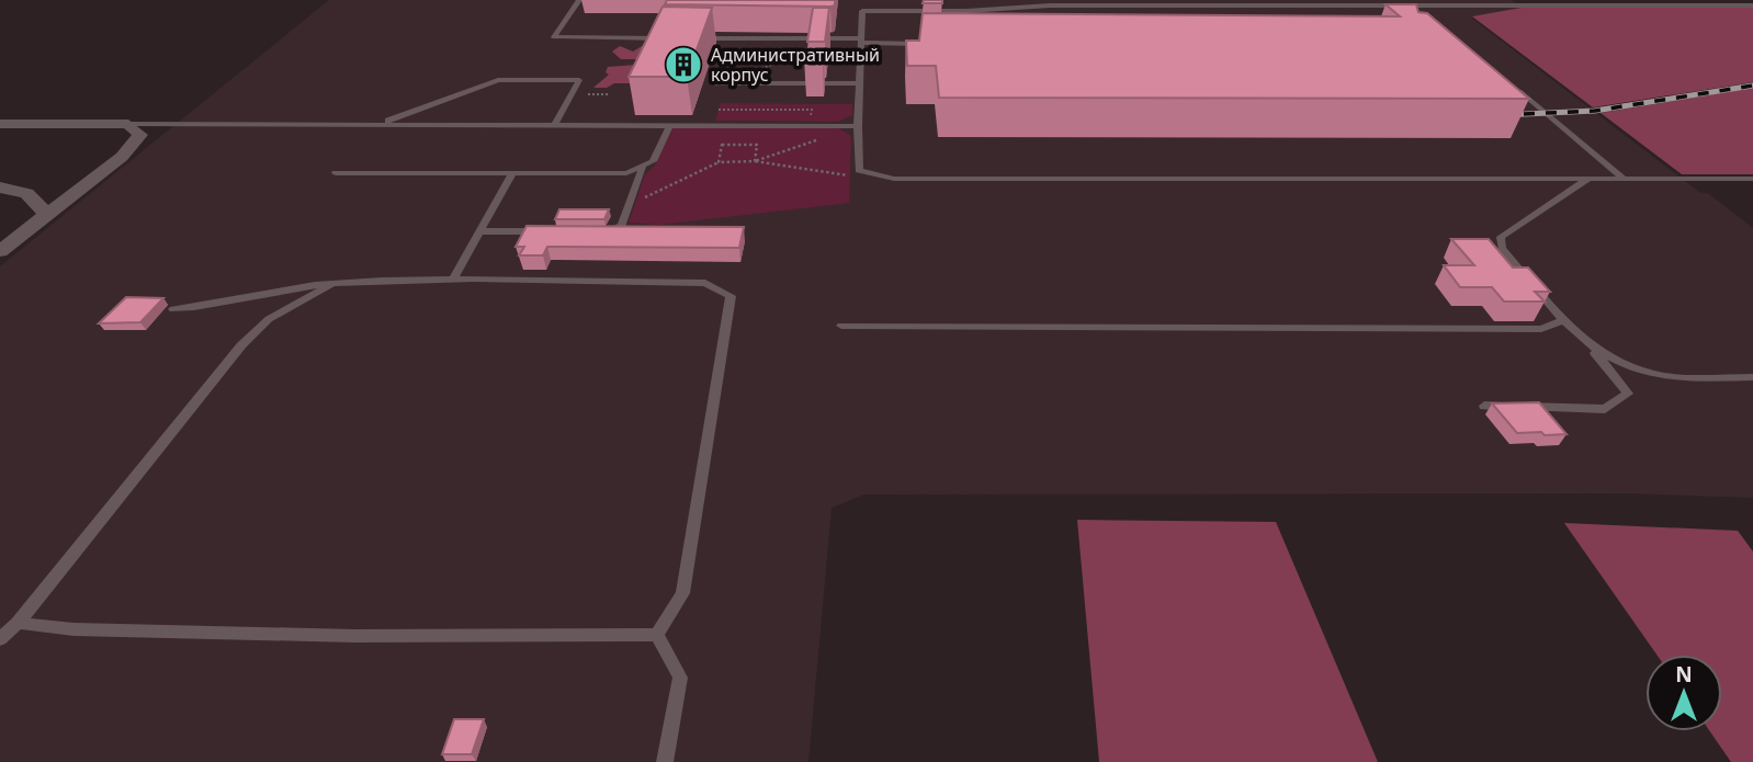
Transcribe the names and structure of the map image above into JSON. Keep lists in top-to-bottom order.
{
  "places": {
    "building": ["Административный корпус"]
  },
  "north": "top"
}
